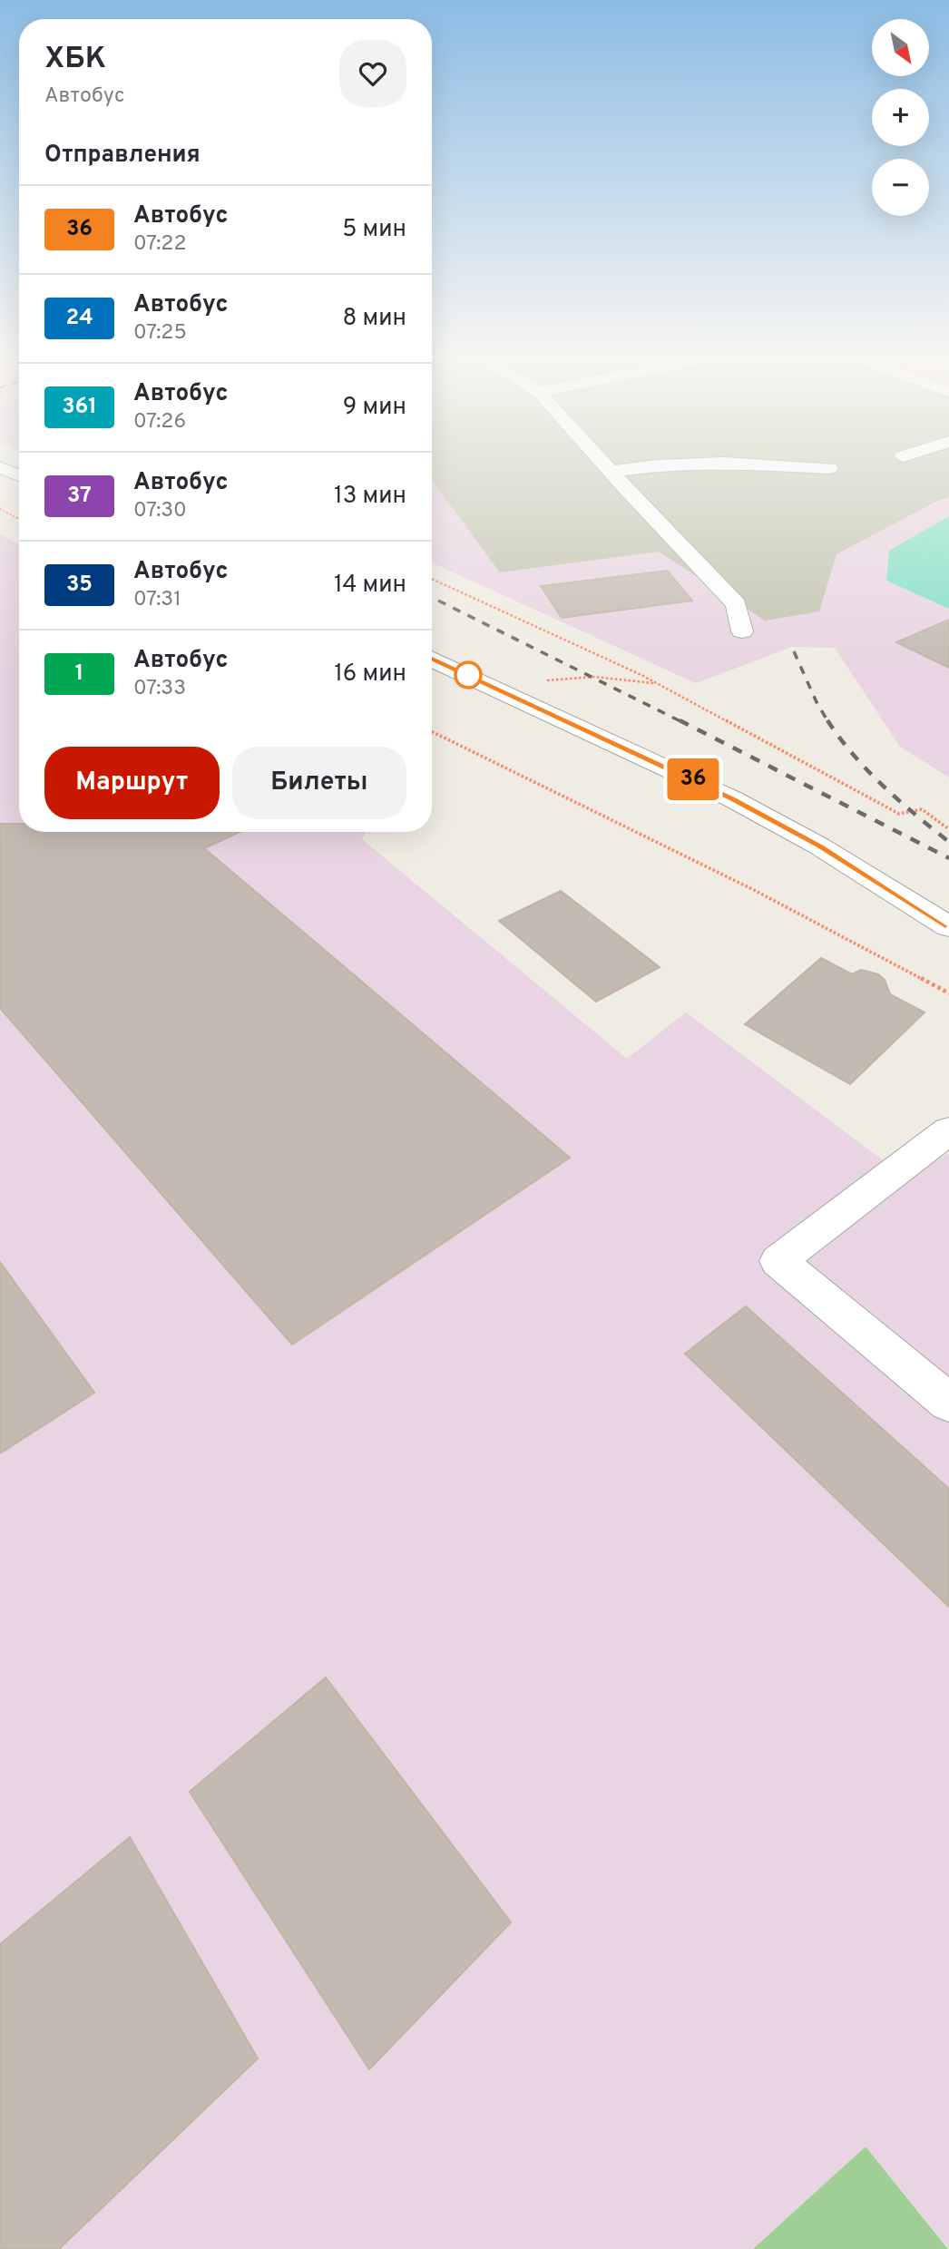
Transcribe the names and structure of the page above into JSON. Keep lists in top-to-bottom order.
{
  "lines": ["bus line 36"],
  "north": "bottom right",
  "page": {
    "on_map": "36",
    "map_buttons": ["+", "−"],
    "heading": [
      ["ХБК", "Автобус"],
      "Отправления"
    ],
    "list": [
      {
        "mark": "36",
        "name": "Автобус",
        "note": "07:22",
        "value": "5 мин"
      },
      {
        "mark": "24",
        "name": "Автобус",
        "note": "07:25",
        "value": "8 мин"
      },
      {
        "mark": "361",
        "name": "Автобус",
        "note": "07:26",
        "value": "9 мин"
      },
      {
        "mark": "37",
        "name": "Автобус",
        "note": "07:30",
        "value": "13 мин"
      },
      {
        "mark": "35",
        "name": "Автобус",
        "note": "07:31",
        "value": "14 мин"
      },
      {
        "mark": "1",
        "name": "Автобус",
        "note": "07:33",
        "value": "16 мин"
      }
    ],
    "buttons": ["Маршрут", "Билеты"]
  }
}
